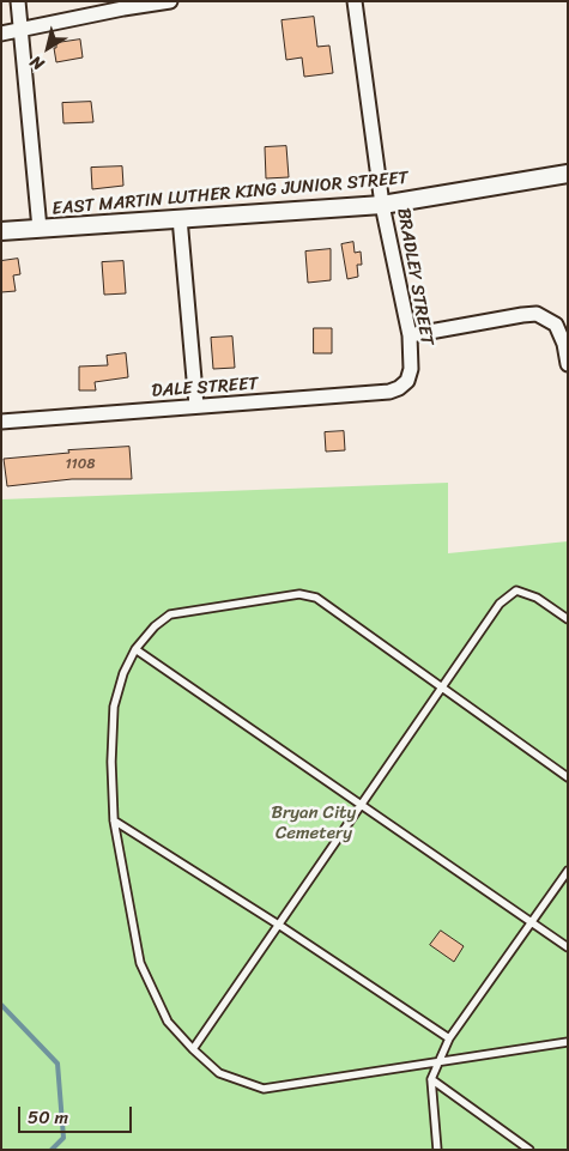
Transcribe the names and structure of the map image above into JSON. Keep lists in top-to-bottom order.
{
  "streets": {
    "street": ["EAST MARTIN LUTHER KING JUNIOR STREET", "BRADLEY STREET", "DALE STREET"]
  },
  "crossings": [
    ["EAST MARTIN LUTHER KING JUNIOR STREET", "BRADLEY STREET"],
    ["BRADLEY STREET", "DALE STREET"]
  ],
  "parks": ["Bryan City Cemetery"],
  "house_numbers": ["1108"],
  "scale_bar": "50 m",
  "north": "bottom left"
}
